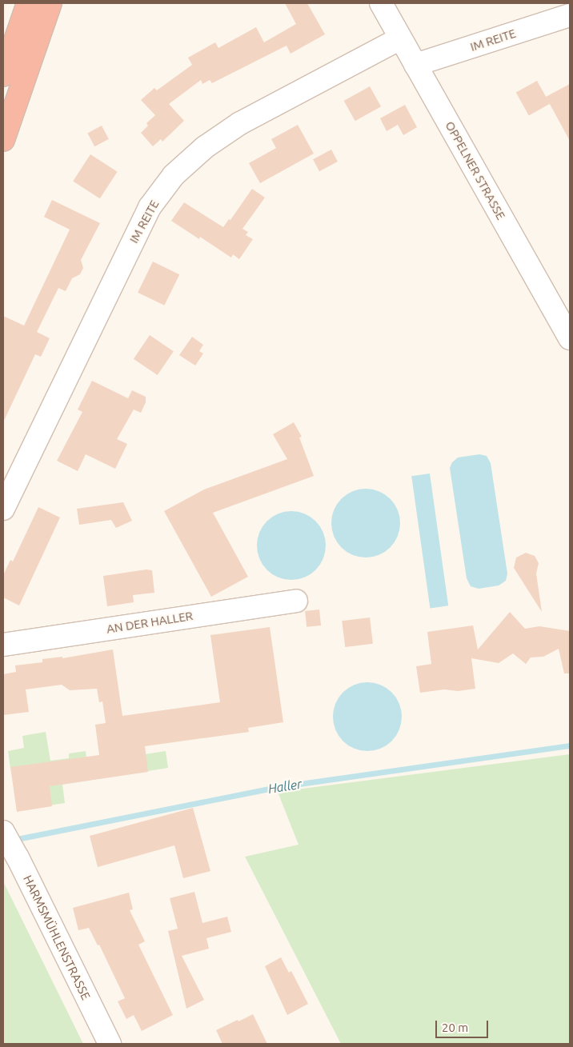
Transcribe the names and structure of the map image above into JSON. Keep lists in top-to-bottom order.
{
  "streets": {
    "street": [
      "IM REITE",
      "OPPELNER STRASSE",
      "AN DER HALLER",
      "HARMSMÜHLENSTRASSE"
    ]
  },
  "crossings": [
    ["IM REITE", "OPPELNER STRASSE"]
  ],
  "water": ["Haller"],
  "scale_bar": "20 m"
}
